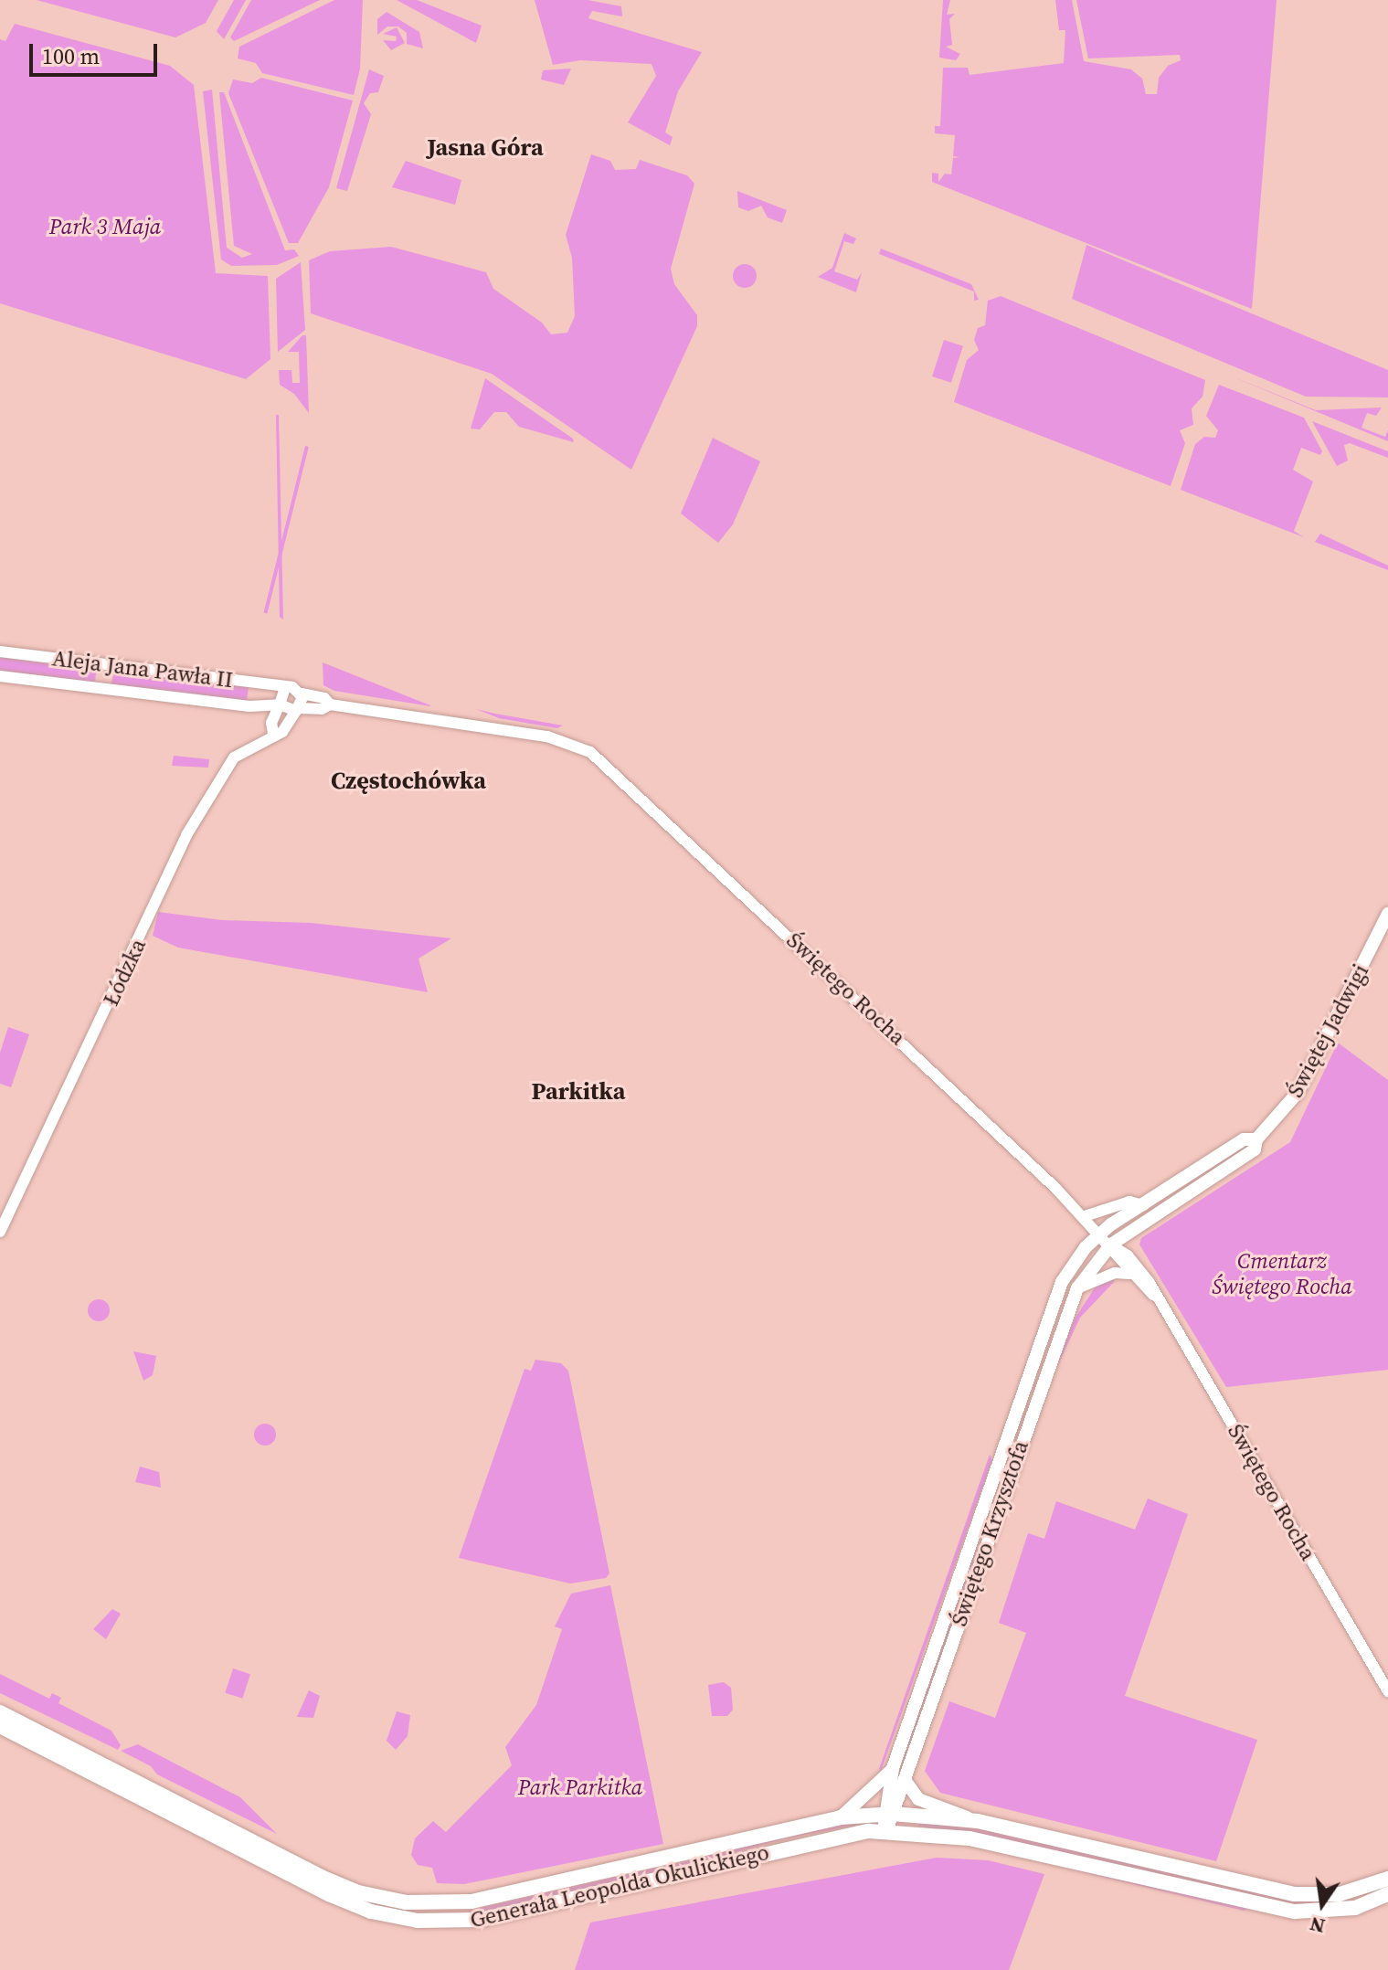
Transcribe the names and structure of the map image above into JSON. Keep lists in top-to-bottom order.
{
  "streets": {
    "main road": ["Świętej Jadwigi", "Świętego Krzysztofa", "Generała Leopolda Okulickiego"],
    "street": ["Aleja Jana Pawła II", "Łódzka", "Świętego Rocha"]
  },
  "crossings": [
    ["Świętego Rocha", "Świętej Jadwigi"],
    ["Świętego Rocha", "Świętego Krzysztofa"],
    ["Świętej Jadwigi", "Świętego Krzysztofa"],
    ["Świętego Krzysztofa", "Generała Leopolda Okulickiego"]
  ],
  "districts": ["Jasna Góra", "Częstochówka", "Parkitka"],
  "parks": ["Park 3 Maja", "Cmentarz Świętego Rocha", "Park Parkitka"],
  "scale_bar": "100 m",
  "north": "bottom"
}
